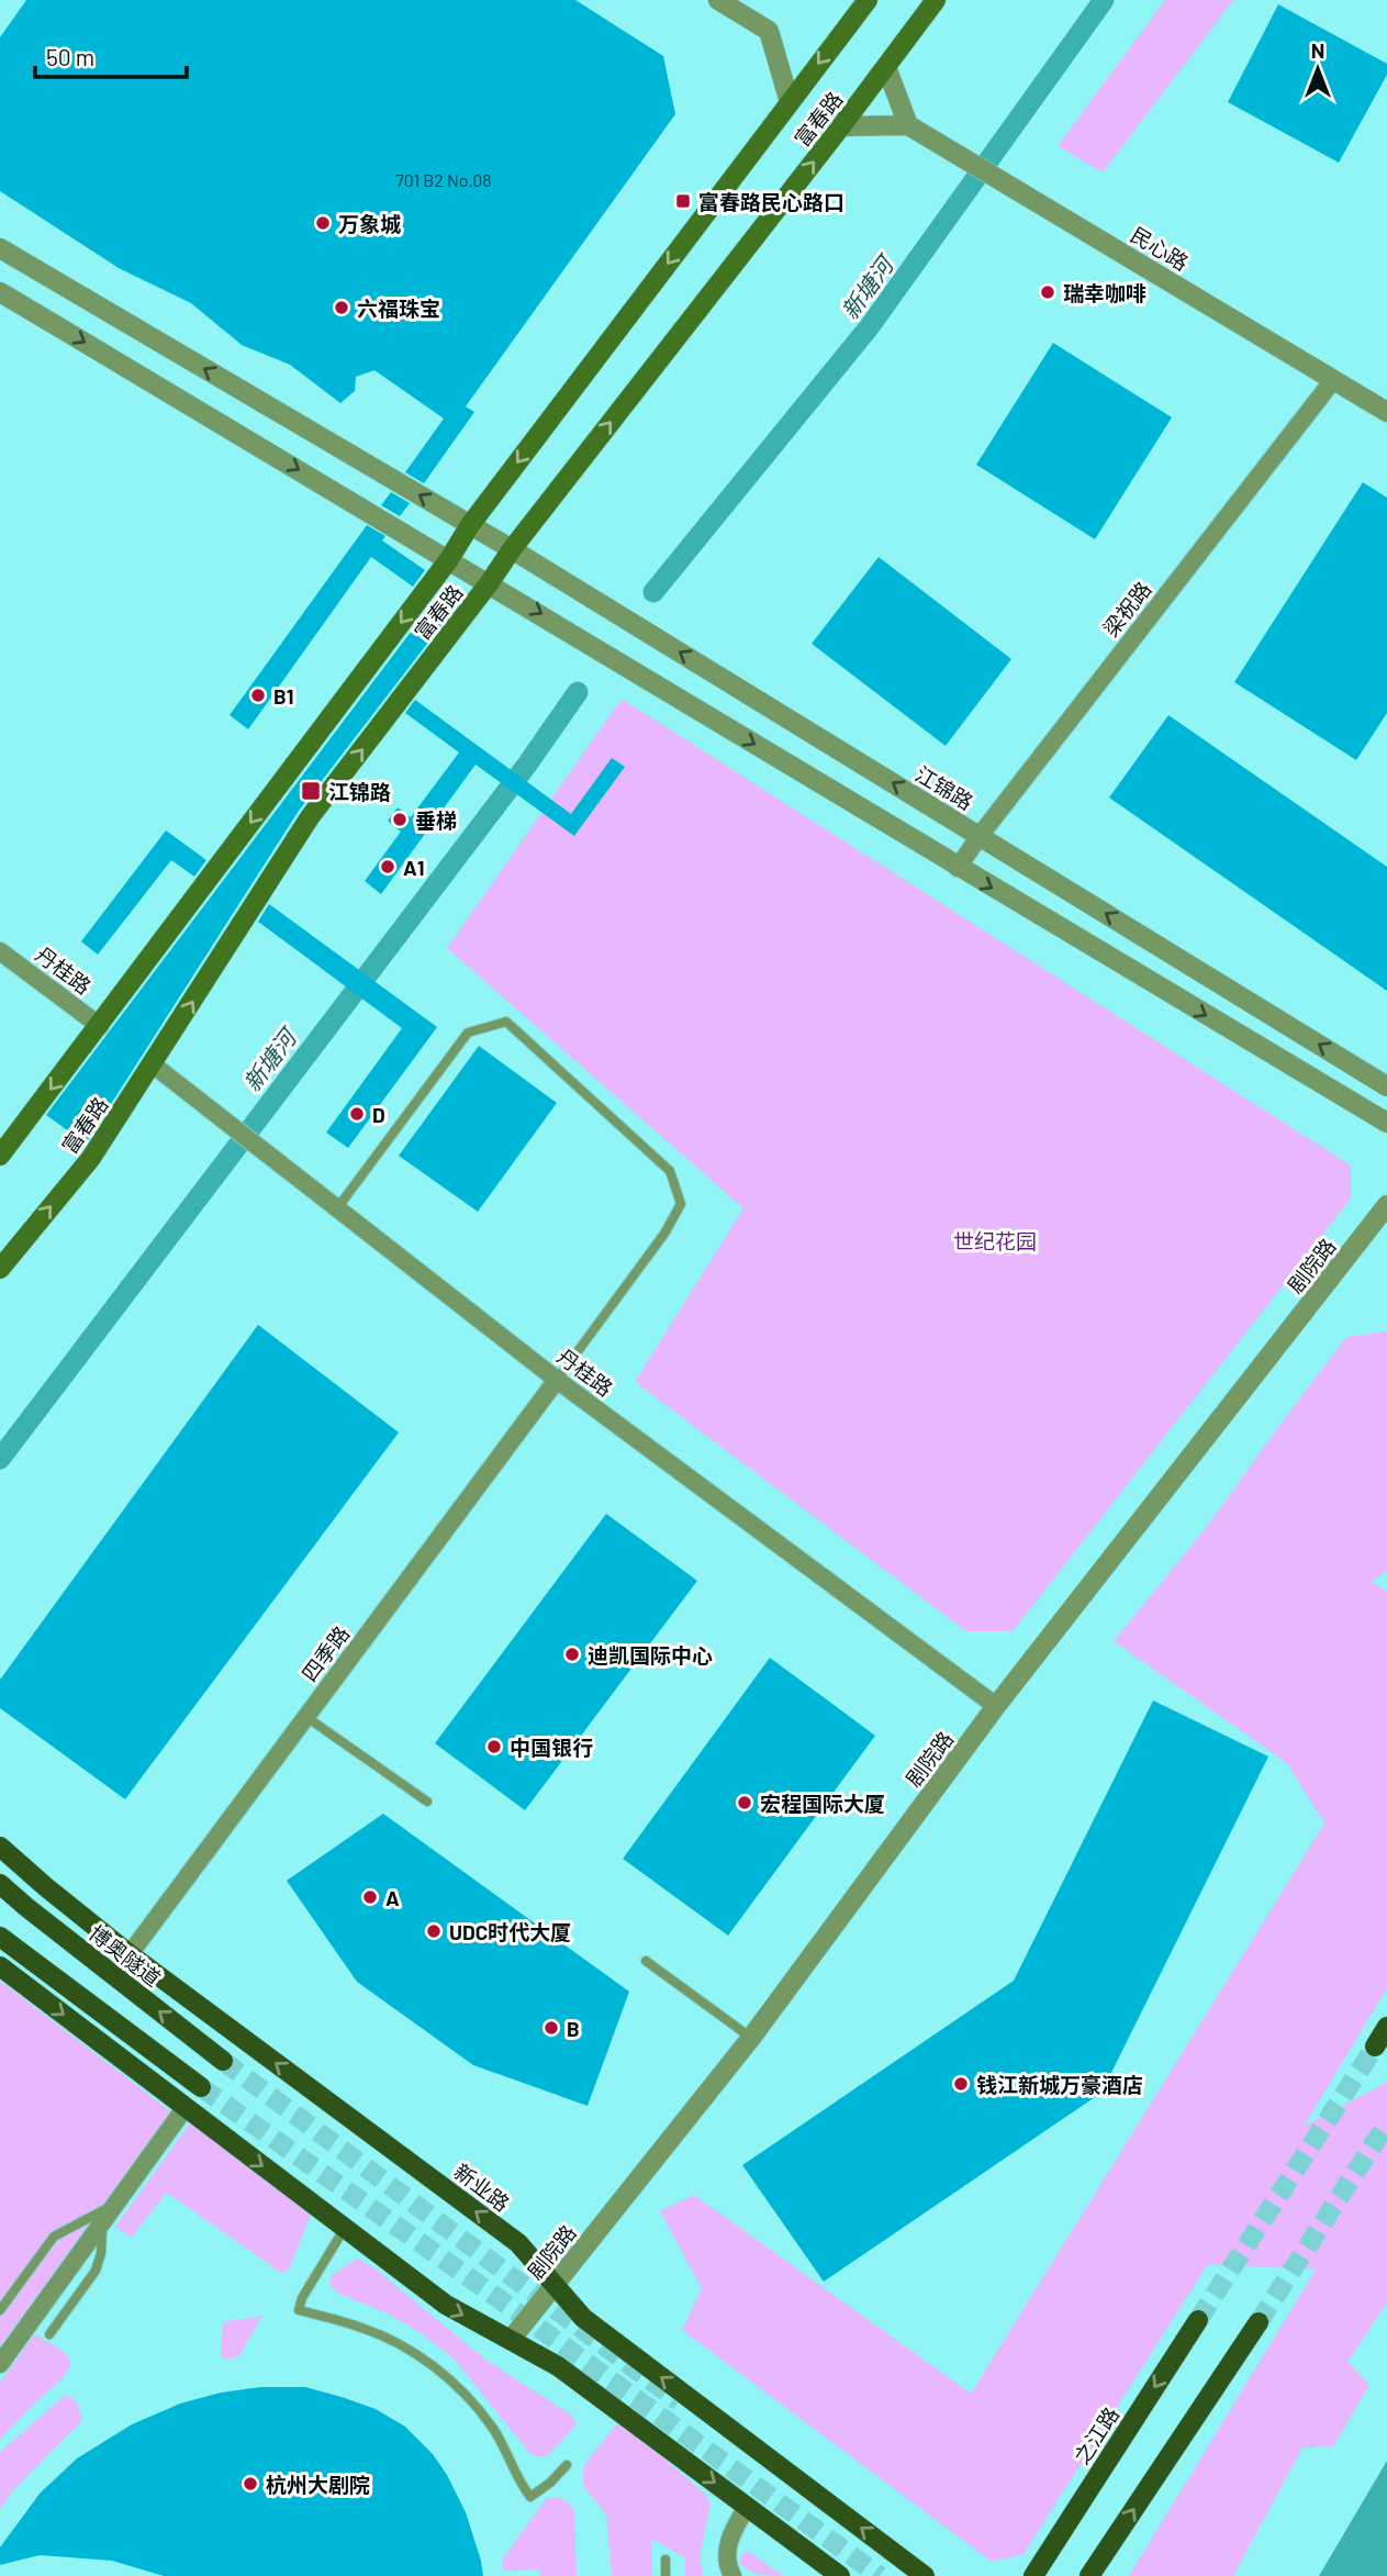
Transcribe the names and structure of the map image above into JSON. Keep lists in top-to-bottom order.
{
  "streets": {
    "main road": [
      "富春路",
      "博奥隧道",
      "新业路",
      "之江路"
    ],
    "street": [
      "民心路",
      "梁祝路",
      "江锦路",
      "丹桂路",
      "剧院路",
      "四季路"
    ]
  },
  "crossings": [
    ["富春路", "江锦路"],
    ["富春路", "丹桂路"],
    ["民心路", "梁祝路"],
    ["梁祝路", "江锦路"],
    ["丹桂路", "剧院路"],
    ["丹桂路", "四季路"],
    ["剧院路", "新业路"],
    ["四季路", "新业路"]
  ],
  "water": ["新塘河"],
  "parks": ["世纪花园"],
  "places": {
    "transit": ["富春路民心路口", "江锦路"],
    "other": [
      "万象城",
      "瑞幸咖啡",
      "六福珠宝",
      "B1",
      "垂梯",
      "A1",
      "D",
      "迪凯国际中心",
      "中国银行",
      "宏程国际大厦",
      "A",
      "UDC时代大厦",
      "B",
      "钱江新城万豪酒店",
      "杭州大剧院"
    ]
  },
  "house_numbers": ["701 B2 No.08"],
  "scale_bar": "50 m",
  "north": "top"
}
